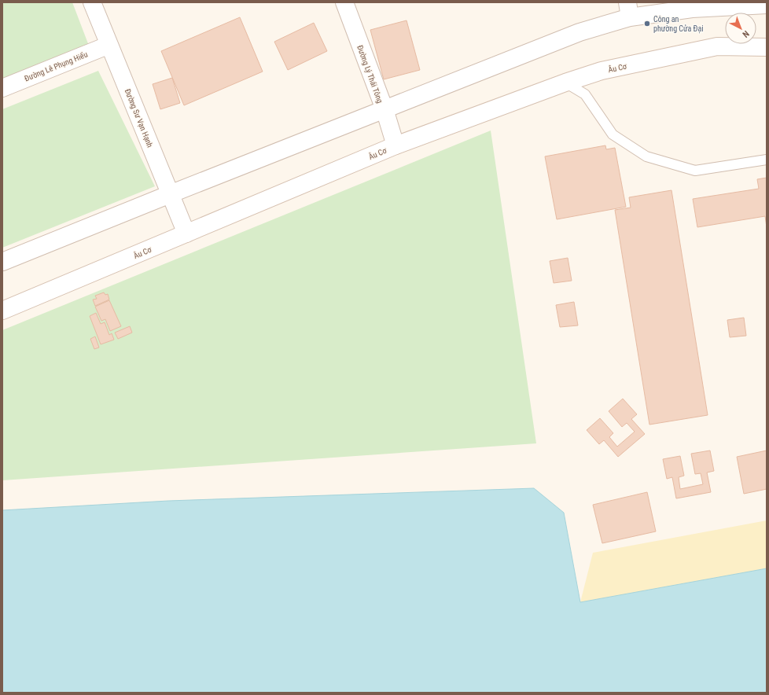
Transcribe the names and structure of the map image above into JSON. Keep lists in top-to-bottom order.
{
  "streets": {
    "street": [
      "Đường Lê Phụng Hiểu",
      "Âu Cơ",
      "Đường Lý Thái Tông",
      "Đường Sư Vạn Hạnh"
    ]
  },
  "crossings": [
    ["Đường Lê Phụng Hiểu", "Đường Sư Vạn Hạnh"],
    ["Âu Cơ", "Đường Lý Thái Tông"],
    ["Âu Cơ", "Đường Sư Vạn Hạnh"]
  ],
  "places": ["Công an phường Cửa Đại"],
  "north": "bottom right"
}
